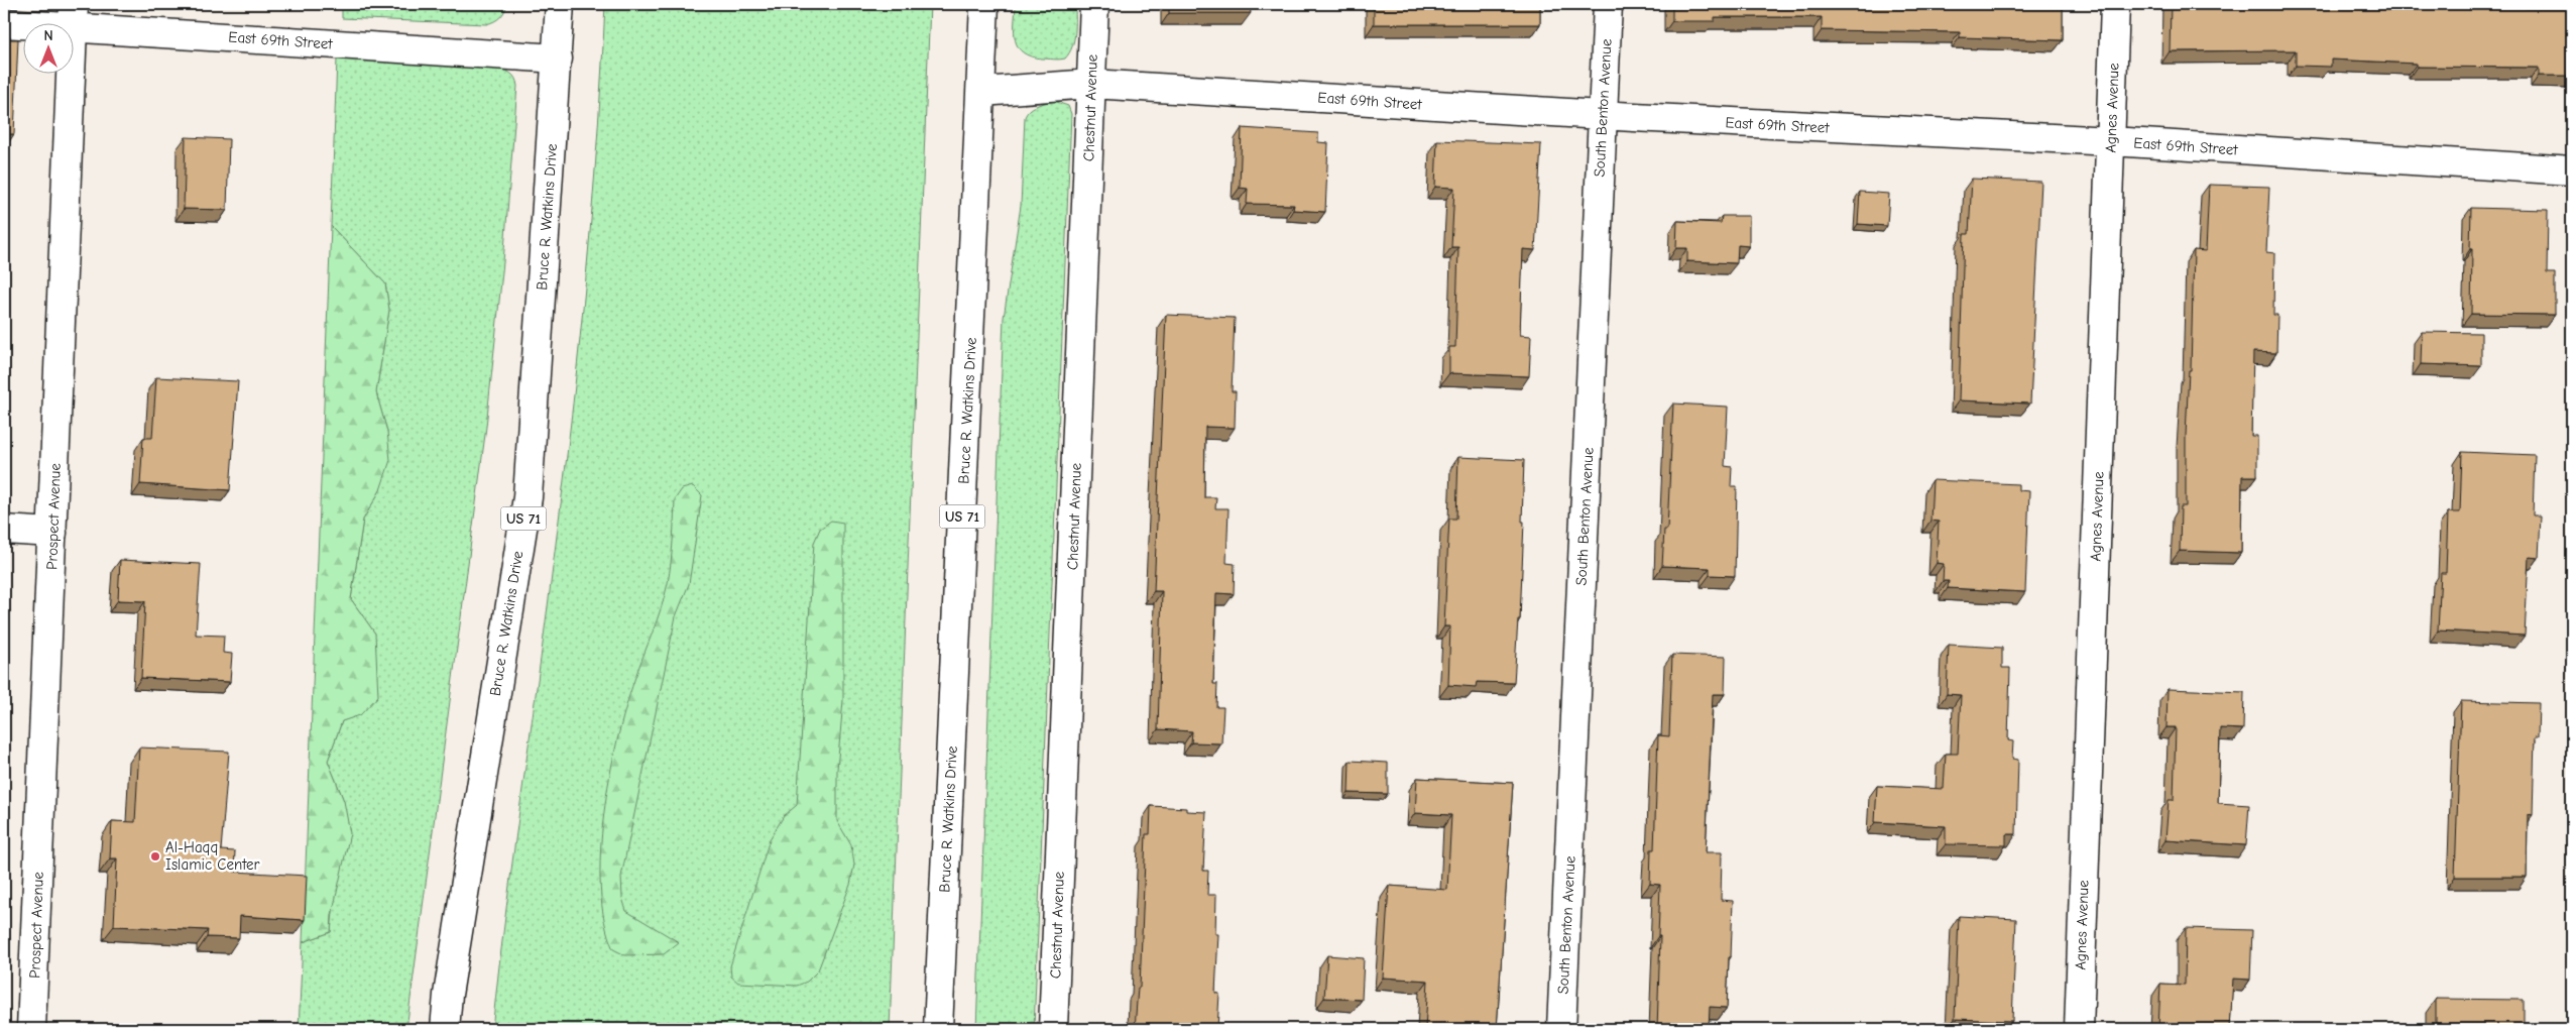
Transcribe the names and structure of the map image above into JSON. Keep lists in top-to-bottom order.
{
  "streets": {
    "main road": [
      "East 69th Street",
      "Chestnut Avenue",
      "South Benton Avenue",
      "Agnes Avenue",
      "Bruce R. Watkins Drive",
      "Prospect Avenue",
      "US 71"
    ]
  },
  "crossings": [
    ["East 69th Street", "Chestnut Avenue"],
    ["East 69th Street", "South Benton Avenue"],
    ["East 69th Street", "Agnes Avenue"],
    ["East 69th Street", "Bruce R. Watkins Drive"],
    ["East 69th Street", "Prospect Avenue"]
  ],
  "places": ["Al-Haqq Islamic Center"],
  "north": "top"
}
